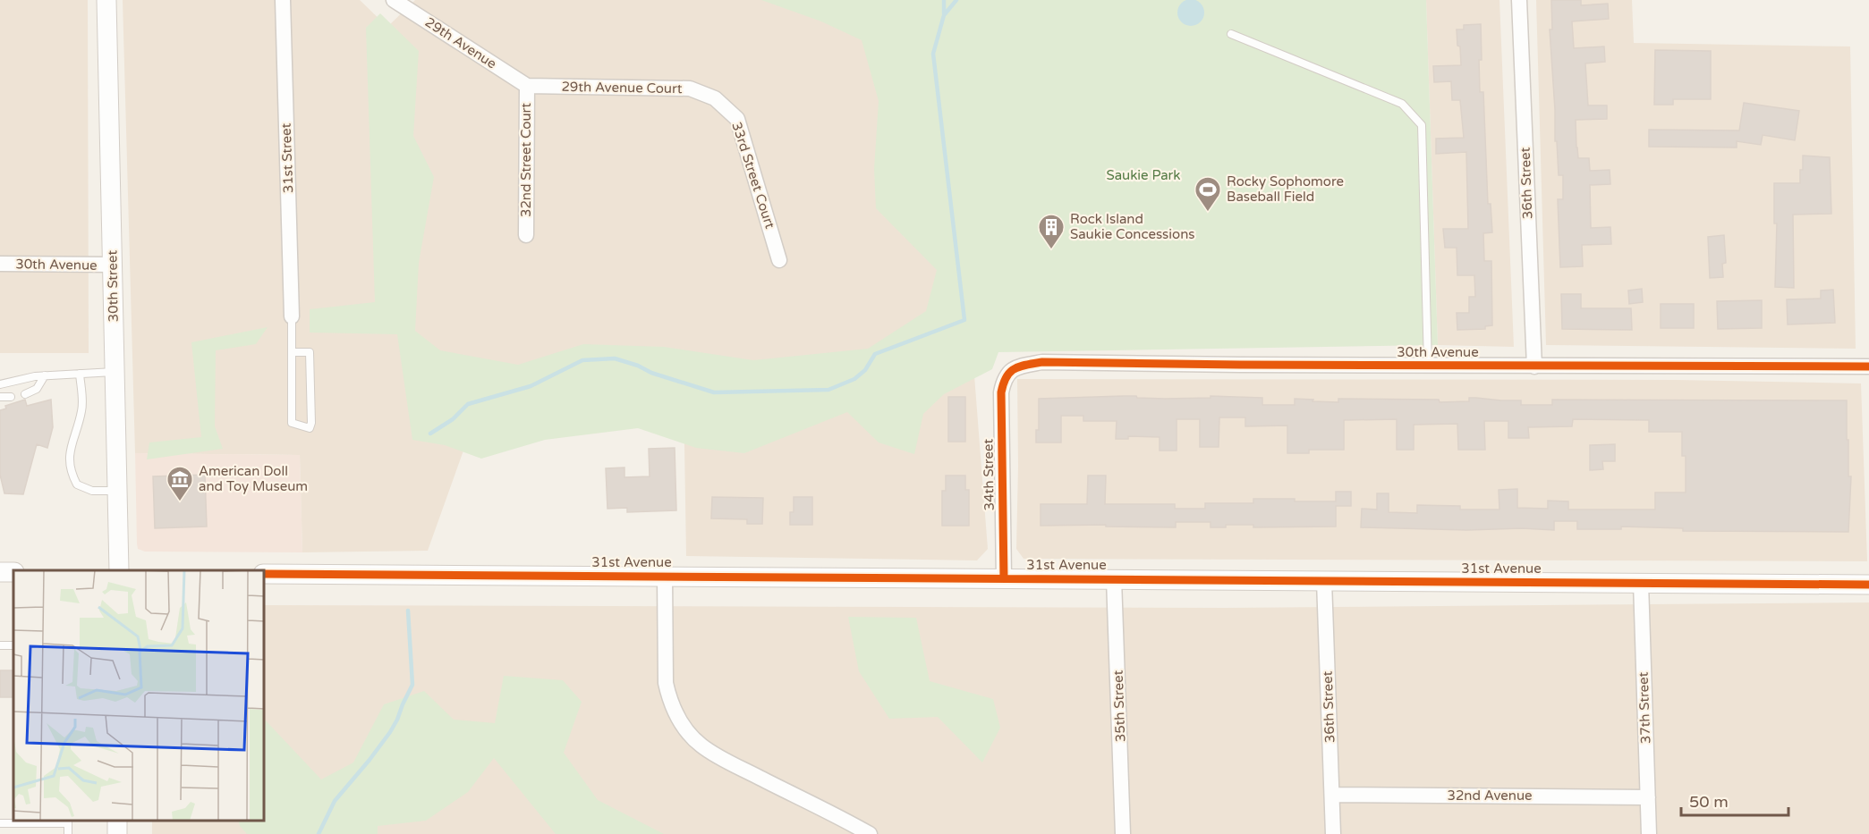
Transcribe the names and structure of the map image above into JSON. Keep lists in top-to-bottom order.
{
  "streets": {
    "street": [
      "29th Avenue",
      "29th Avenue Court",
      "31st Street",
      "32nd Street Court",
      "33rd Street Court",
      "36th Street",
      "30th Avenue",
      "30th Street",
      "34th Street",
      "31st Avenue",
      "35th Street",
      "37th Street",
      "32nd Avenue"
    ]
  },
  "crossings": [
    ["29th Avenue", "29th Avenue Court"],
    ["29th Avenue", "32nd Street Court"],
    ["29th Avenue Court", "32nd Street Court"],
    ["29th Avenue Court", "33rd Street Court"],
    ["36th Street", "30th Avenue"],
    ["36th Street", "31st Avenue"],
    ["36th Street", "32nd Avenue"],
    ["30th Avenue", "30th Street"],
    ["30th Avenue", "34th Street"],
    ["34th Street", "31st Avenue"],
    ["31st Avenue", "35th Street"],
    ["31st Avenue", "37th Street"],
    ["37th Street", "32nd Avenue"]
  ],
  "parks": ["Saukie Park"],
  "places": {
    "sports": ["Rocky Sophomore Baseball Field"],
    "building": ["Rock Island Saukie Concessions"],
    "museum": ["American Doll and Toy Museum"]
  },
  "scale_bar": "50 m"
}
